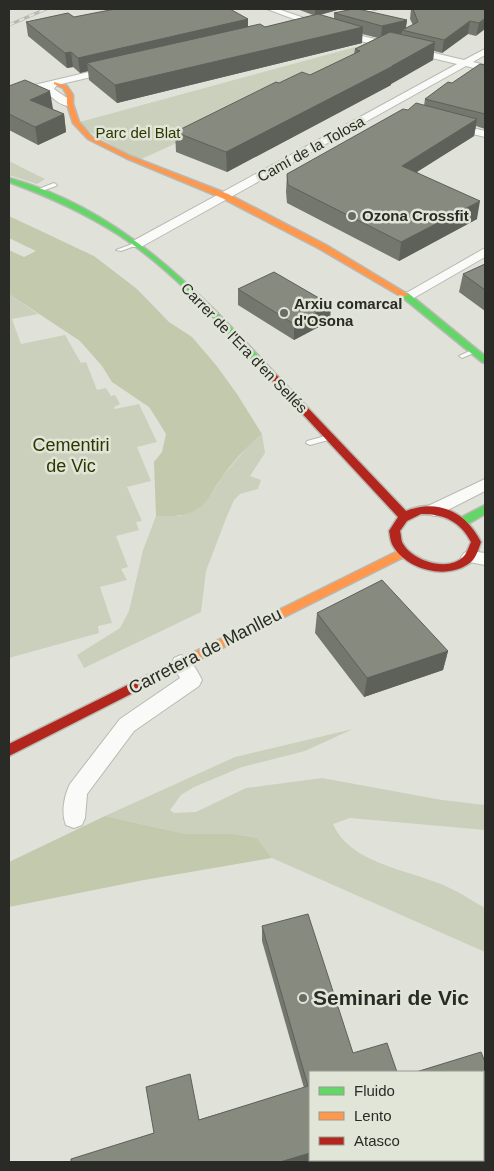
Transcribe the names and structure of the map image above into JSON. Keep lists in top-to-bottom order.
{
  "streets": {
    "street": ["Camí de la Tolosa", "Carrer de l'Era d'en Sellés", "Carretera de Manlleu"]
  },
  "crossings": [
    ["Camí de la Tolosa", "Carrer de l'Era d'en Sellés"],
    ["Carrer de l'Era d'en Sellés", "Carretera de Manlleu"]
  ],
  "parks": ["Parc del Blat", "Cementiri de Vic"],
  "places": ["Ozona Crossfit", "Arxiu comarcal d'Osona", "Seminari de Vic"],
  "legend": ["Fluido", "Lento", "Atasco"]
}
